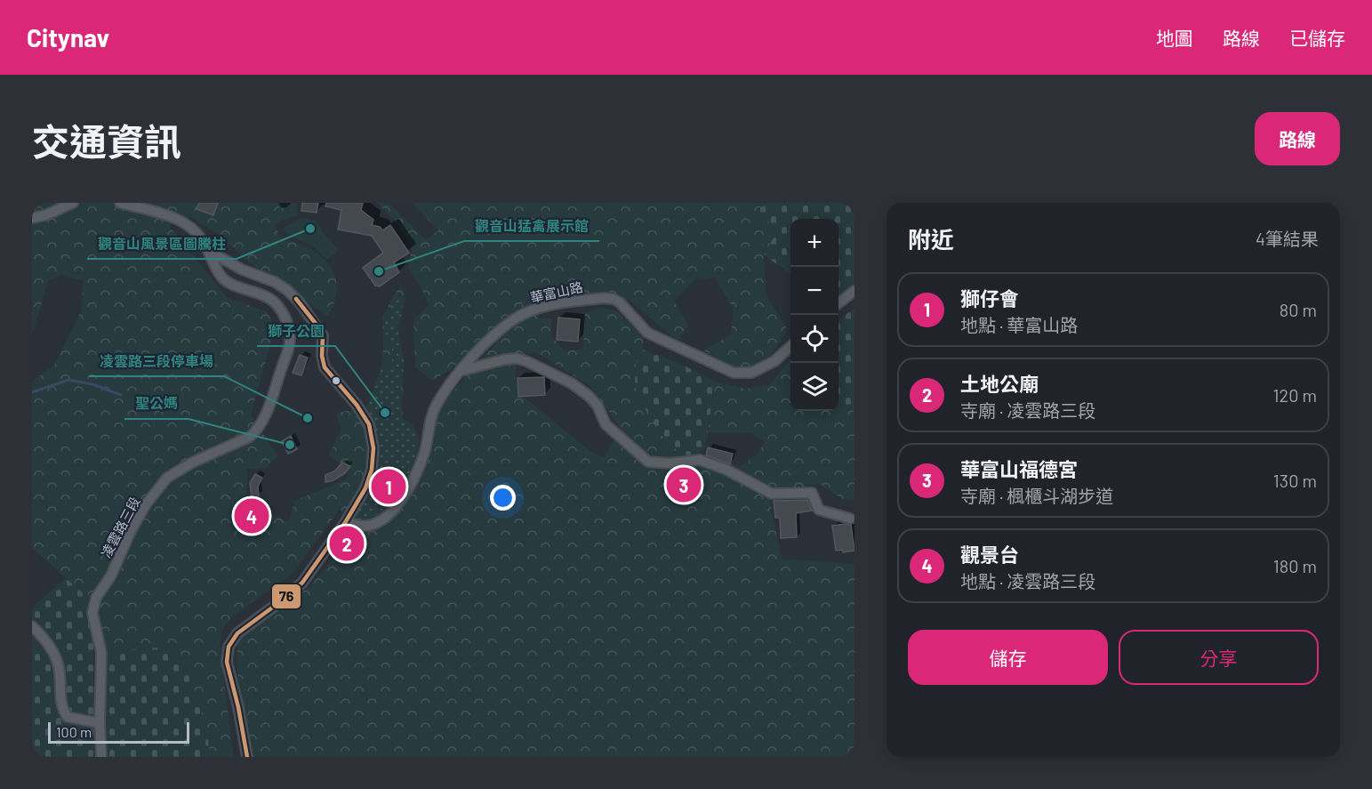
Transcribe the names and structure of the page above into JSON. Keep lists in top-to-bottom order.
{
  "streets": {
    "street": ["華富山路", "凌雲路三段"]
  },
  "places": [
    "觀音山風景區圖騰柱",
    "觀音山猛禽展示館",
    "獅子公園",
    "凌雲路三段停車場",
    "聖公媽"
  ],
  "lines": ["transit line 76"],
  "scale_bar": "100 m",
  "page": {
    "header": "Citynav",
    "nav": ["地圖", "路線", "已儲存"],
    "title": "交通資訊",
    "buttons": [
      "路線",
      ["儲存", "分享"]
    ],
    "heading": ["附近", "4筆結果"],
    "map_buttons": ["+", "−"],
    "list": [
      {
        "mark": "1",
        "name": "獅仔會",
        "note": "地點 · 華富山路",
        "value": "80 m"
      },
      {
        "mark": "2",
        "name": "土地公廟",
        "note": "寺廟 · 凌雲路三段",
        "value": "120 m"
      },
      {
        "mark": "3",
        "name": "華富山福德宮",
        "note": "寺廟 · 楓櫃斗湖步道",
        "value": "130 m"
      },
      {
        "mark": "4",
        "name": "觀景台",
        "note": "地點 · 凌雲路三段",
        "value": "180 m"
      }
    ],
    "pins": [
      "3",
      "1",
      "4",
      "2"
    ],
    "scale": "100 m"
  }
}
